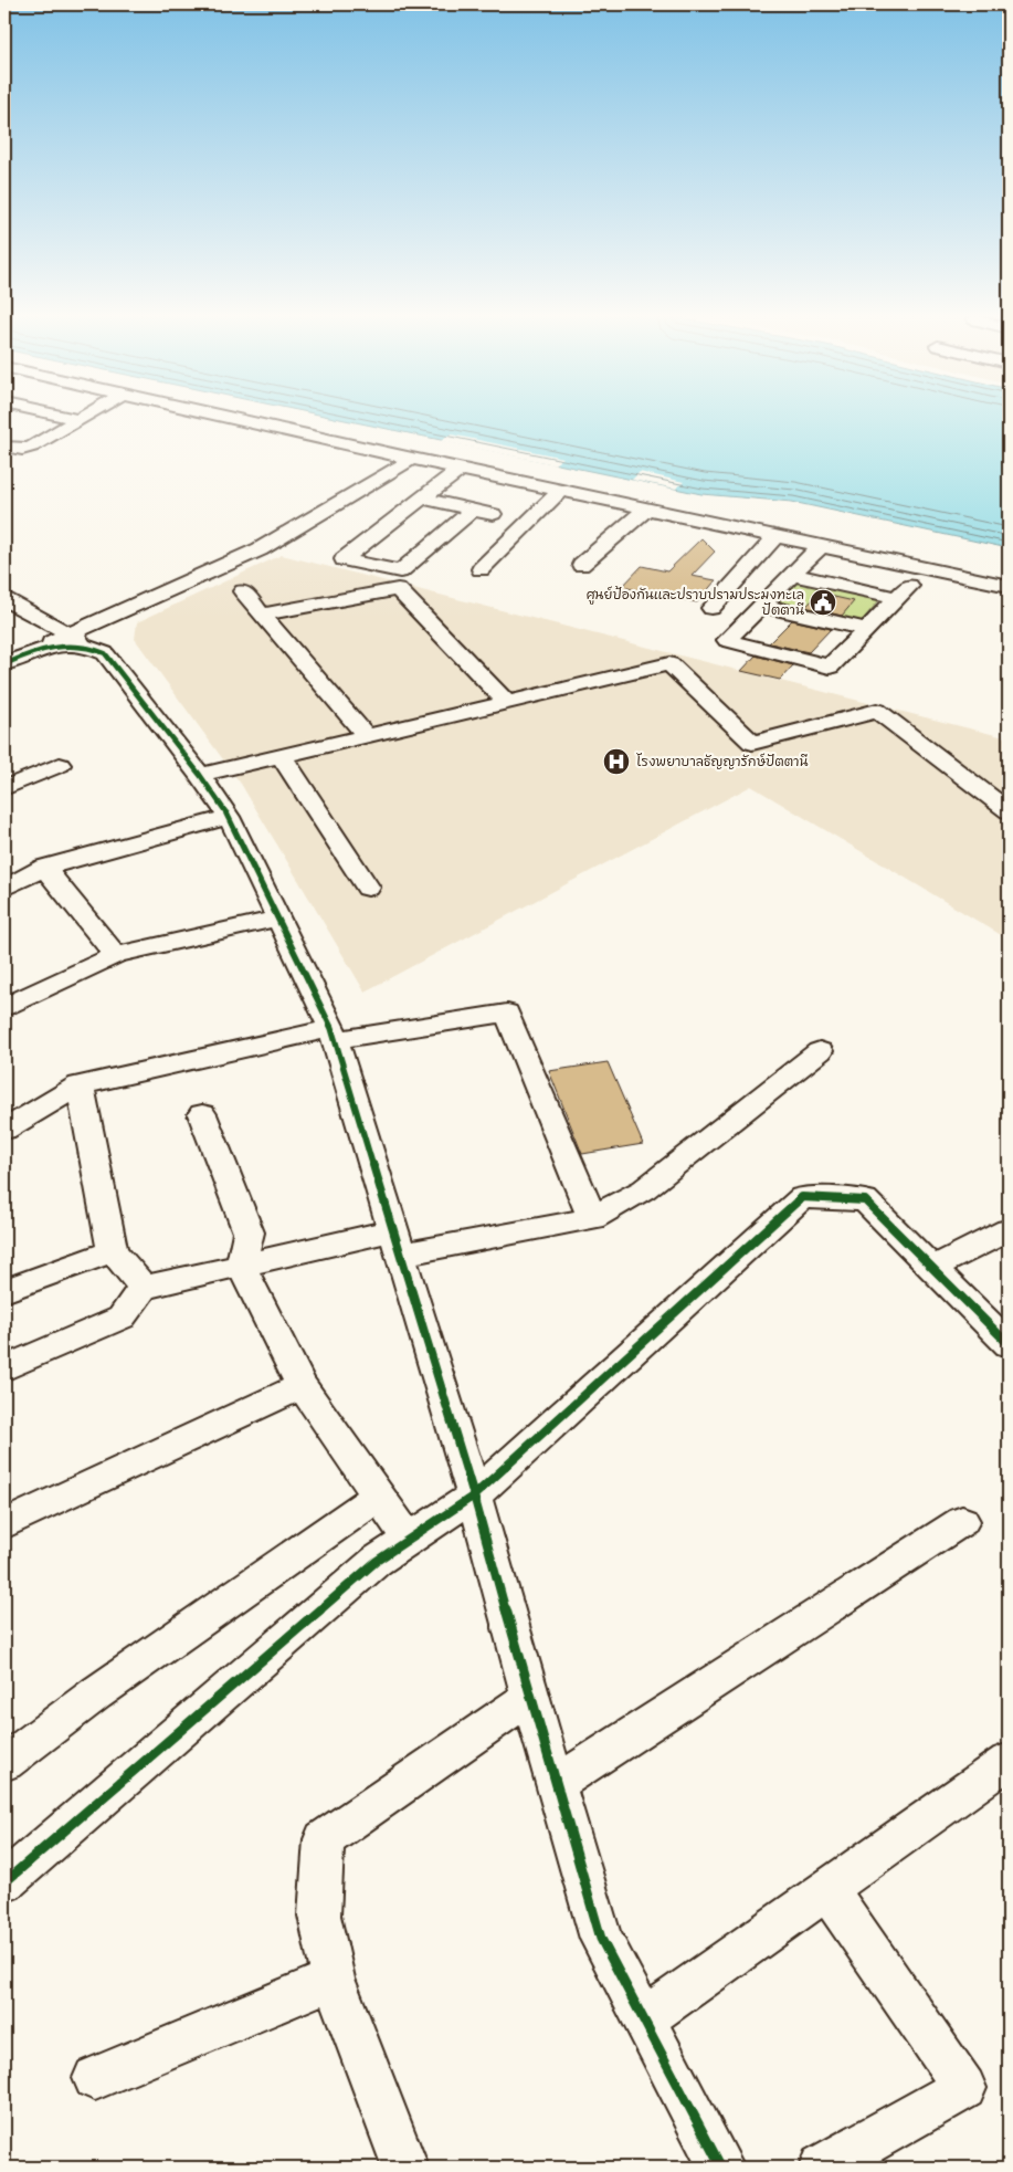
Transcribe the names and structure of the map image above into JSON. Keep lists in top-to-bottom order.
{
  "places": {
    "public building": ["ศูนย์ป้องกันและปราบปรามประมงทะเล ปัตตานี"],
    "hospital": ["โรงพยาบาลธัญญารักษ์ปัตตานี"]
  }
}
